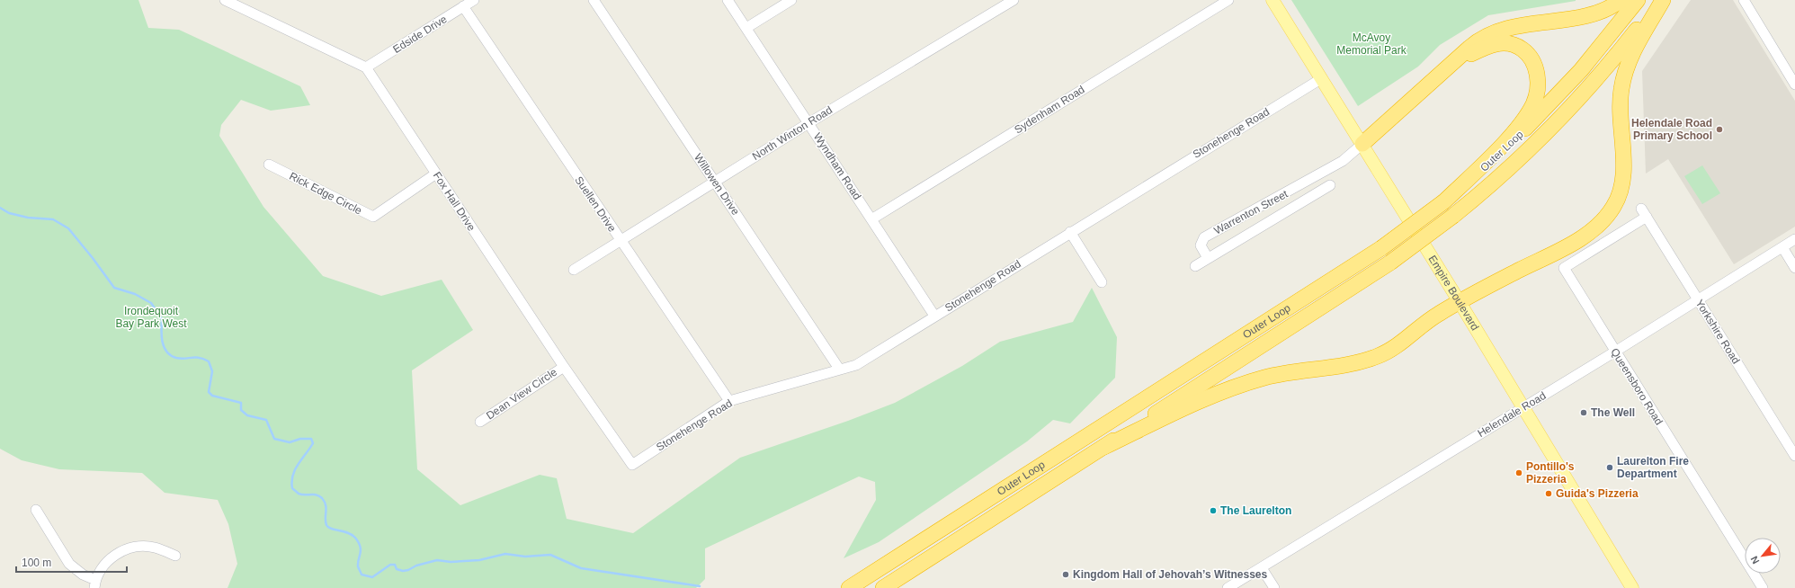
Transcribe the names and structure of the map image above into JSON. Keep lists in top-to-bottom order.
{
  "streets": {
    "highway": ["Outer Loop"],
    "main road": ["Empire Boulevard"],
    "street": [
      "Edside Drive",
      "Sydenham Road",
      "North Winton Road",
      "Stonehenge Road",
      "Wyndham Road",
      "Willowen Drive",
      "Rick Edge Circle",
      "Fox Hall Drive",
      "Suellen Drive",
      "Warrenton Street",
      "Yorkshire Road",
      "Queensboro Road",
      "Dean View Circle",
      "Helendale Road"
    ]
  },
  "crossings": [
    ["Edside Drive", "Fox Hall Drive"],
    ["Edside Drive", "Suellen Drive"],
    ["Sydenham Road", "Wyndham Road"],
    ["North Winton Road", "Wyndham Road"],
    ["North Winton Road", "Willowen Drive"],
    ["North Winton Road", "Suellen Drive"],
    ["Stonehenge Road", "Wyndham Road"],
    ["Stonehenge Road", "Willowen Drive"],
    ["Stonehenge Road", "Fox Hall Drive"],
    ["Stonehenge Road", "Suellen Drive"],
    ["Stonehenge Road", "Empire Boulevard"],
    ["Rick Edge Circle", "Fox Hall Drive"],
    ["Fox Hall Drive", "Dean View Circle"],
    ["Warrenton Street", "Empire Boulevard"],
    ["Empire Boulevard", "Helendale Road"],
    ["Yorkshire Road", "Queensboro Road"],
    ["Yorkshire Road", "Helendale Road"],
    ["Queensboro Road", "Helendale Road"]
  ],
  "parks": ["McAvoy Memorial Park", "Irondequoit Bay Park West"],
  "places": [
    "Helendale Road Primary School",
    "The Well",
    "Laurelton Fire Department",
    "Pontillo's Pizzeria",
    "Guida's Pizzeria",
    "The Laurelton",
    "Kingdom Hall of Jehovah’s Witnesses"
  ],
  "scale_bar": "100 m",
  "north": "bottom left"
}
